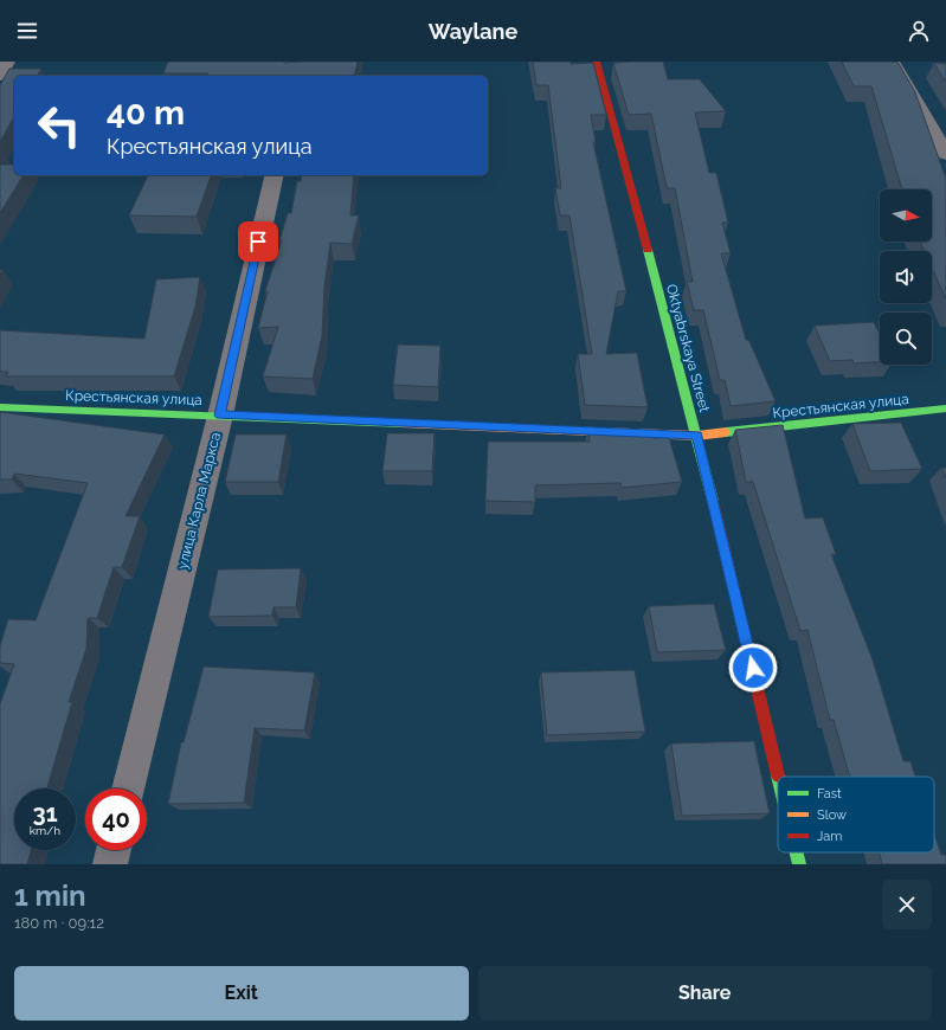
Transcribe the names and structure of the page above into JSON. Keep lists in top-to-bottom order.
{
  "streets": {
    "street": ["Oktyabrskaya Street", "Крестьянская улица", "улица Карла Маркса"]
  },
  "crossings": [
    ["Oktyabrskaya Street", "Крестьянская улица"],
    ["Крестьянская улица", "улица Карла Маркса"]
  ],
  "legend": ["Fast", "Slow", "Jam"],
  "north": "right",
  "page": {
    "header": "Waylane",
    "turn": ["40 m", "Крестьянская улица"],
    "speed": "31 km/h",
    "limit": "40",
    "heading": ["1 min", "180 m · 09:12"],
    "buttons": ["Exit", "Share"]
  }
}
